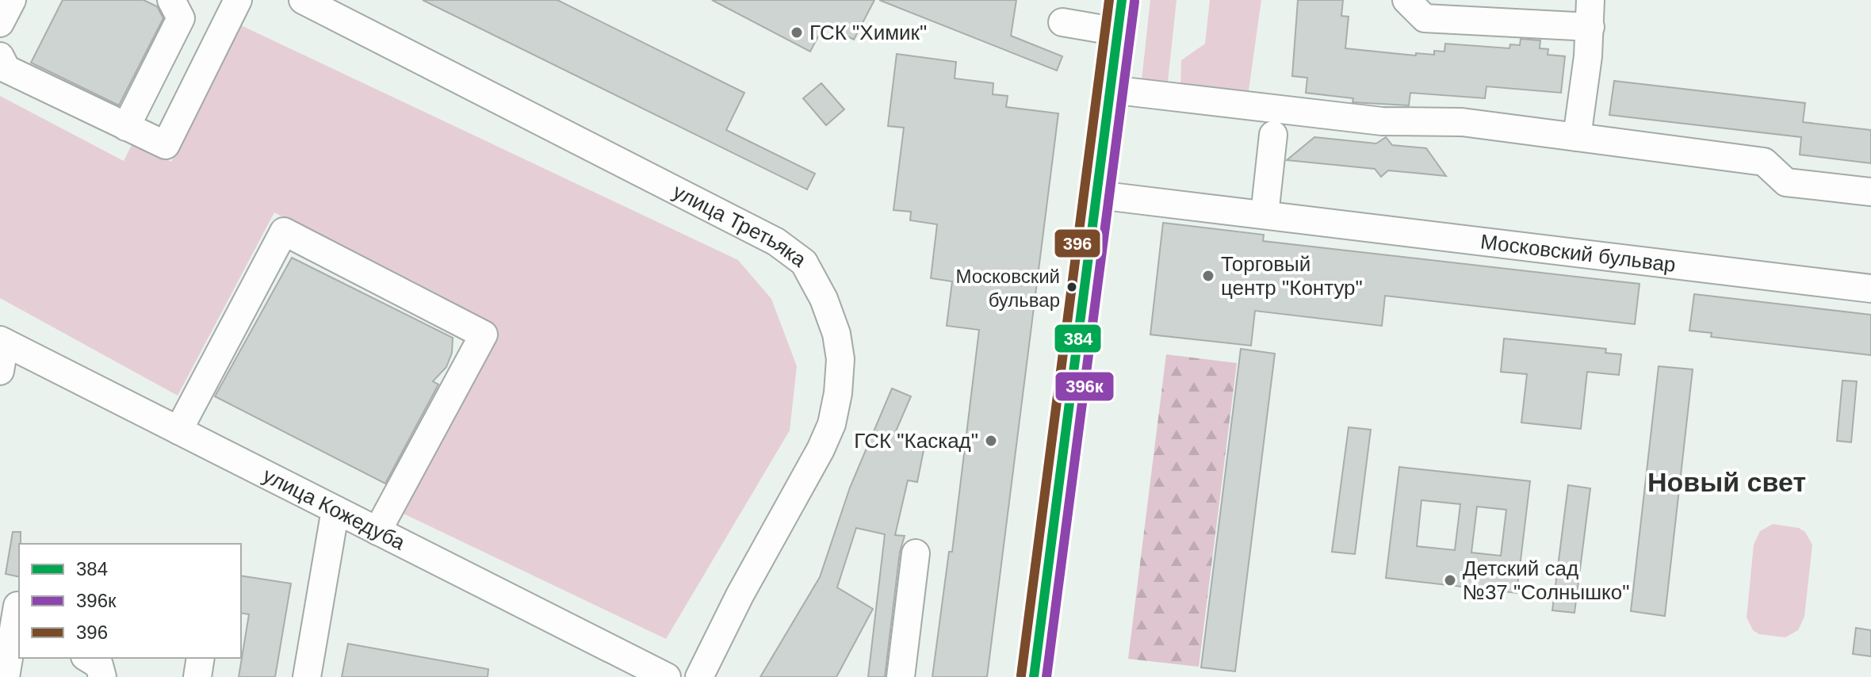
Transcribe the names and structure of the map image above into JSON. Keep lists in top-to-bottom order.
{
  "streets": {
    "street": ["улица Третьяка", "Московский бульвар", "улица Кожедуба"]
  },
  "districts": ["Новый свет"],
  "places": [
    "ГСК \"Химик\"",
    "Торговый центр \"Контур\"",
    "Московский бульвар",
    "ГСК \"Каскад\"",
    "Детский сад №37 \"Солнышко\""
  ],
  "lines": ["transit line 384", "transit line 396", "transit line 396к"],
  "legend": ["384", "396к", "396"]
}
